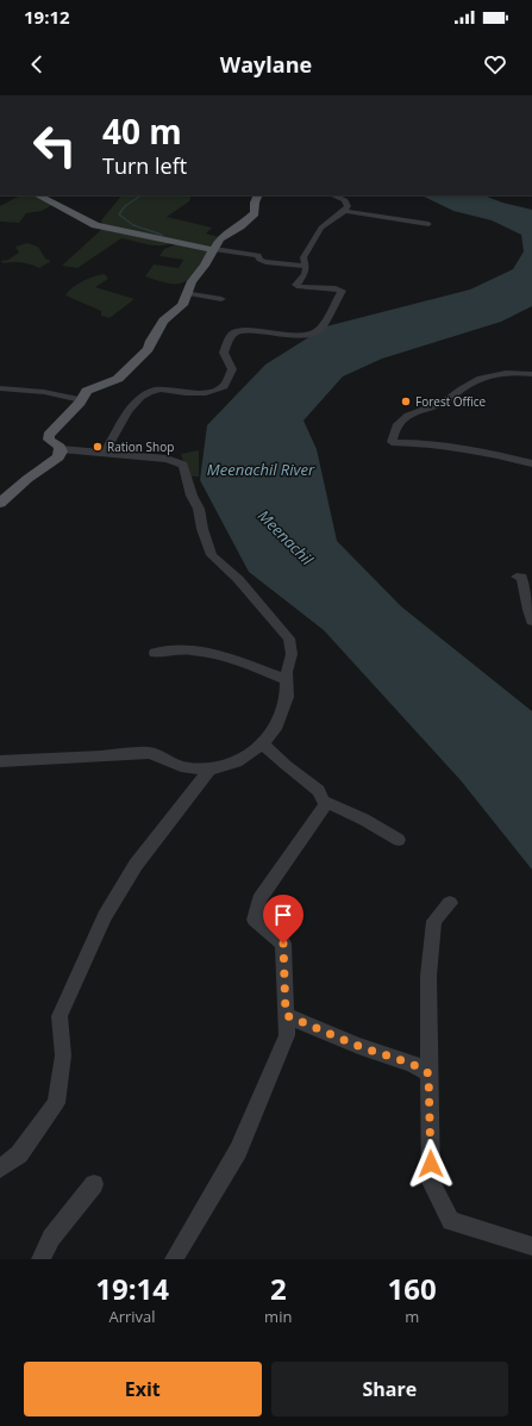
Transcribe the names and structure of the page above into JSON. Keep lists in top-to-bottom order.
{
  "water": ["Meenachil River", "Meenachil"],
  "places": ["Forest Office", "Ration Shop"],
  "page": {
    "status": "19:12",
    "header": "Waylane",
    "turn": ["40 m", "Turn left"],
    "eta": [
      "19:14",
      "Arrival",
      "2",
      "min",
      "160",
      "m"
    ],
    "buttons": ["Exit", "Share"]
  }
}
